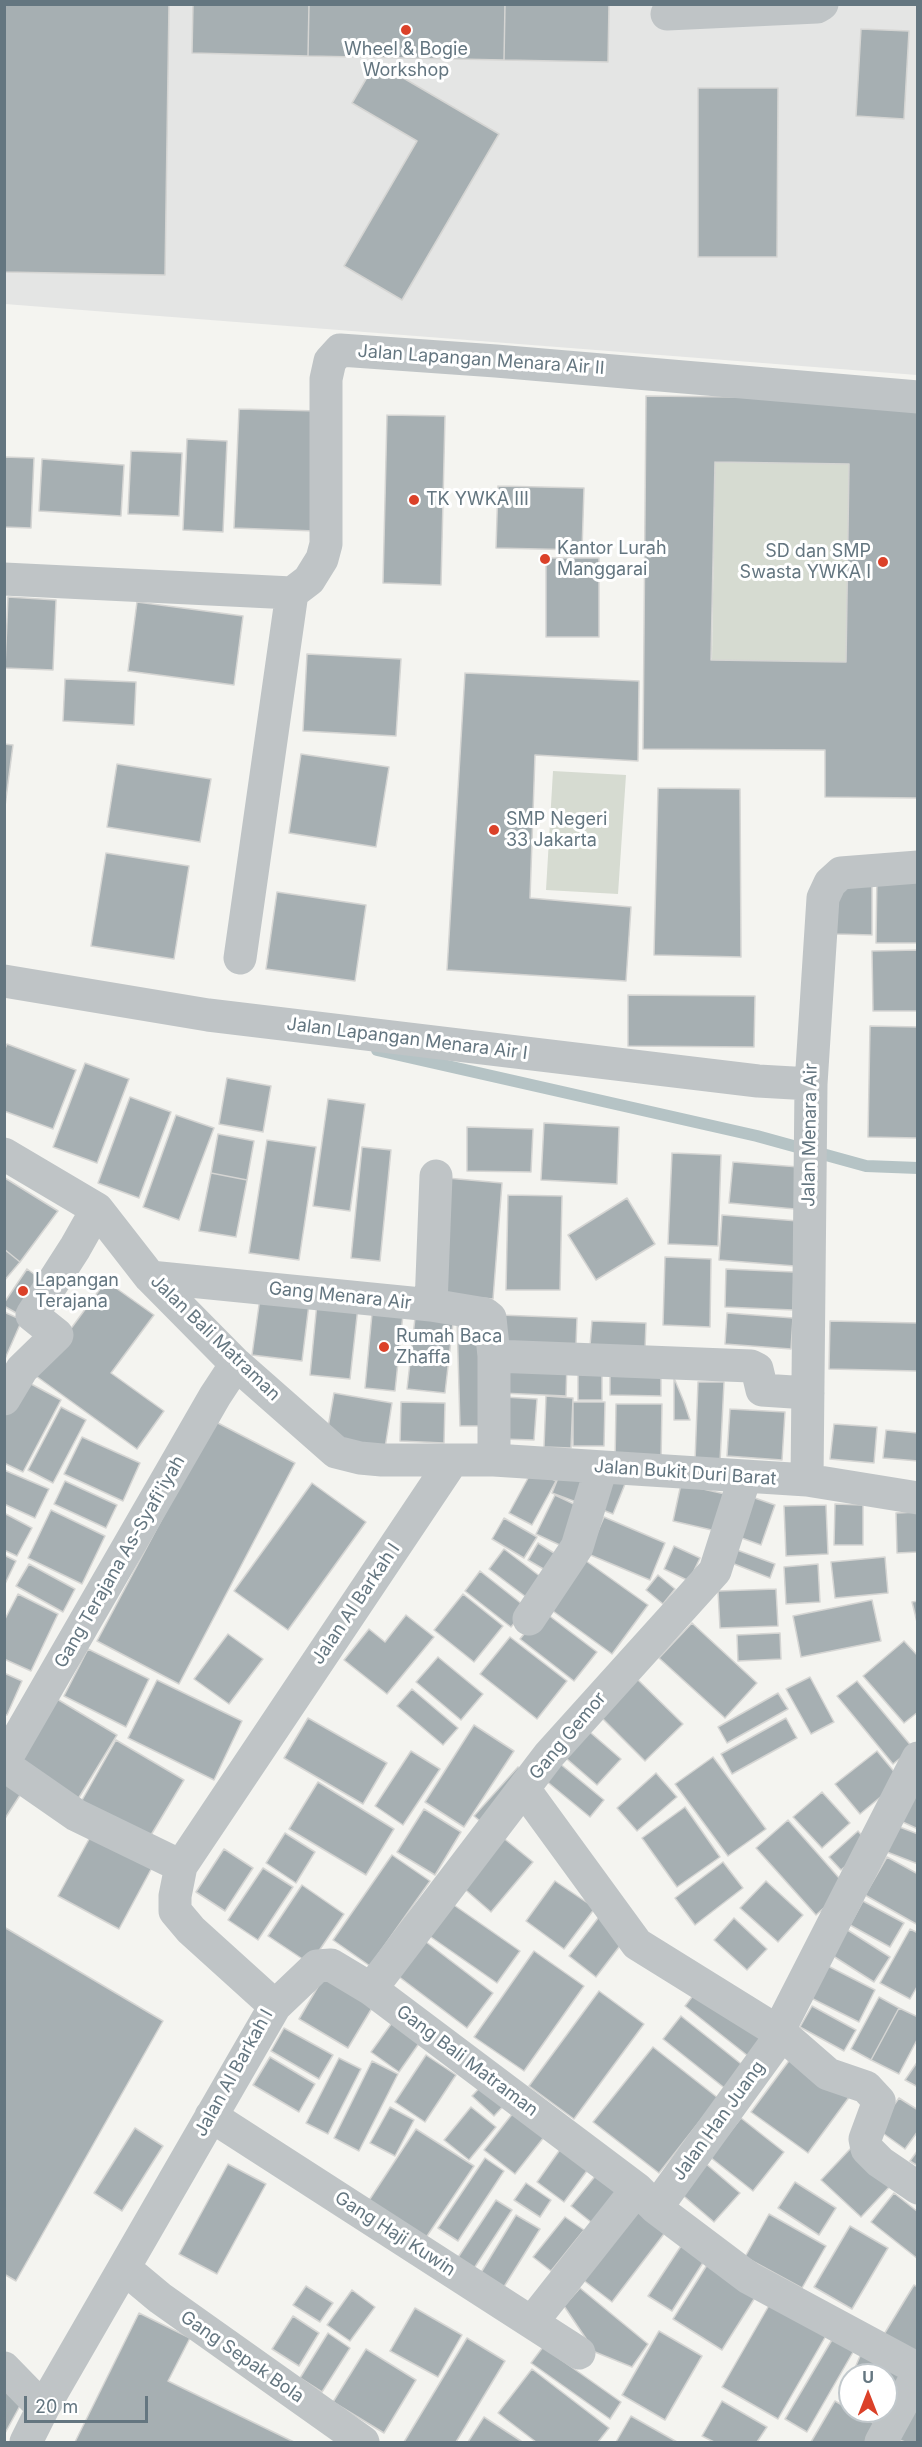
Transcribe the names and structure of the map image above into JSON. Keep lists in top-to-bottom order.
{
  "streets": {
    "street": [
      "Jalan Lapangan Menara Air II",
      "Jalan Lapangan Menara Air I",
      "Jalan Menara Air",
      "Gang Menara Air",
      "Jalan Bali Matraman",
      "Jalan Bukit Duri Barat",
      "Gang Terajana As-Syafi'iyah",
      "Jalan Al Barkah I",
      "Gang Gemor",
      "Gang Bali Matraman",
      "Jalan Han Juang",
      "Gang Haji Kuwin",
      "Gang Sepak Bola"
    ]
  },
  "crossings": [
    ["Jalan Lapangan Menara Air I", "Jalan Menara Air"],
    ["Jalan Menara Air", "Jalan Bukit Duri Barat"],
    ["Gang Menara Air", "Jalan Bali Matraman"],
    ["Gang Menara Air", "Jalan Bukit Duri Barat"],
    ["Jalan Bali Matraman", "Jalan Bukit Duri Barat"],
    ["Jalan Bali Matraman", "Gang Terajana As-Syafi'iyah"],
    ["Jalan Bali Matraman", "Jalan Al Barkah I"],
    ["Jalan Bukit Duri Barat", "Jalan Al Barkah I"],
    ["Jalan Bukit Duri Barat", "Gang Gemor"],
    ["Jalan Al Barkah I", "Gang Bali Matraman"],
    ["Jalan Al Barkah I", "Gang Haji Kuwin"],
    ["Jalan Al Barkah I", "Gang Sepak Bola"],
    ["Gang Gemor", "Gang Bali Matraman"],
    ["Gang Bali Matraman", "Jalan Han Juang"],
    ["Jalan Han Juang", "Gang Haji Kuwin"]
  ],
  "places": [
    "Wheel & Bogie Workshop",
    "TK YWKA III",
    "Kantor Lurah Manggarai",
    "SD dan SMP Swasta YWKA I",
    "SMP Negeri 33 Jakarta",
    "Lapangan Terajana",
    "Rumah Baca Zhaffa"
  ],
  "scale_bar": "20 m",
  "north": "top"
}
